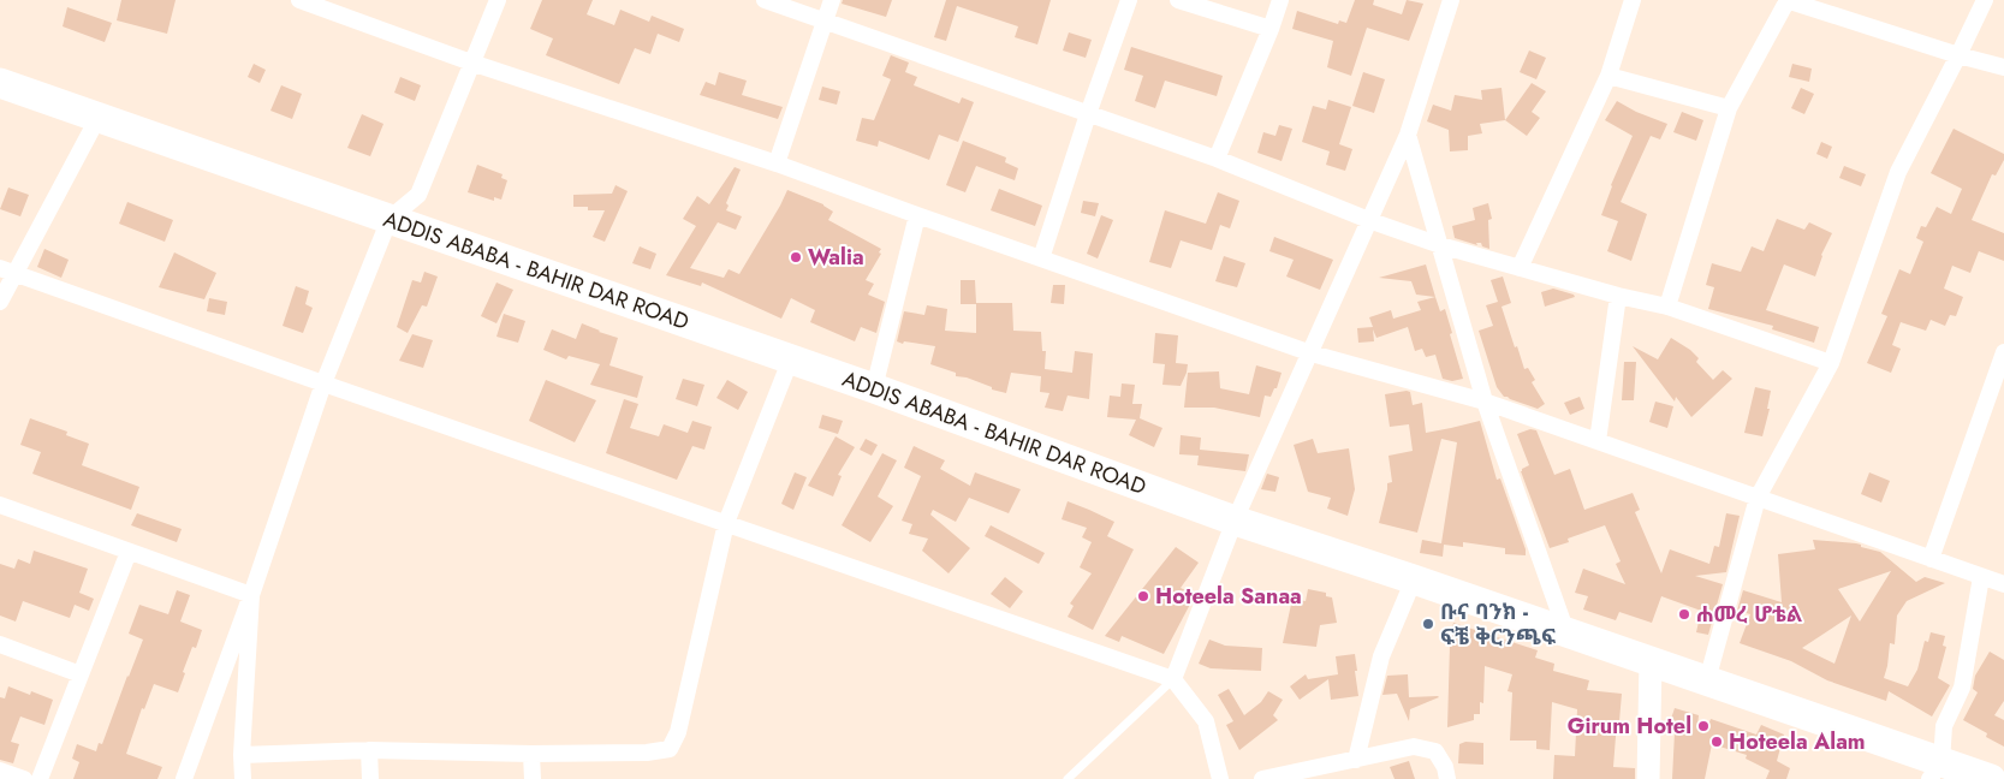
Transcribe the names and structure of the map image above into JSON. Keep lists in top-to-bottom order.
{
  "streets": {
    "highway": ["ADDIS ABABA - BAHIR DAR ROAD"]
  },
  "places": [
    "Walia",
    "Hoteela Sanaa",
    "ሐመረ ሆቴል",
    "ቡና ባንክ - ፍቼ ቅርንጫፍ",
    "Girum Hotel",
    "Hoteela Alam"
  ]
}
